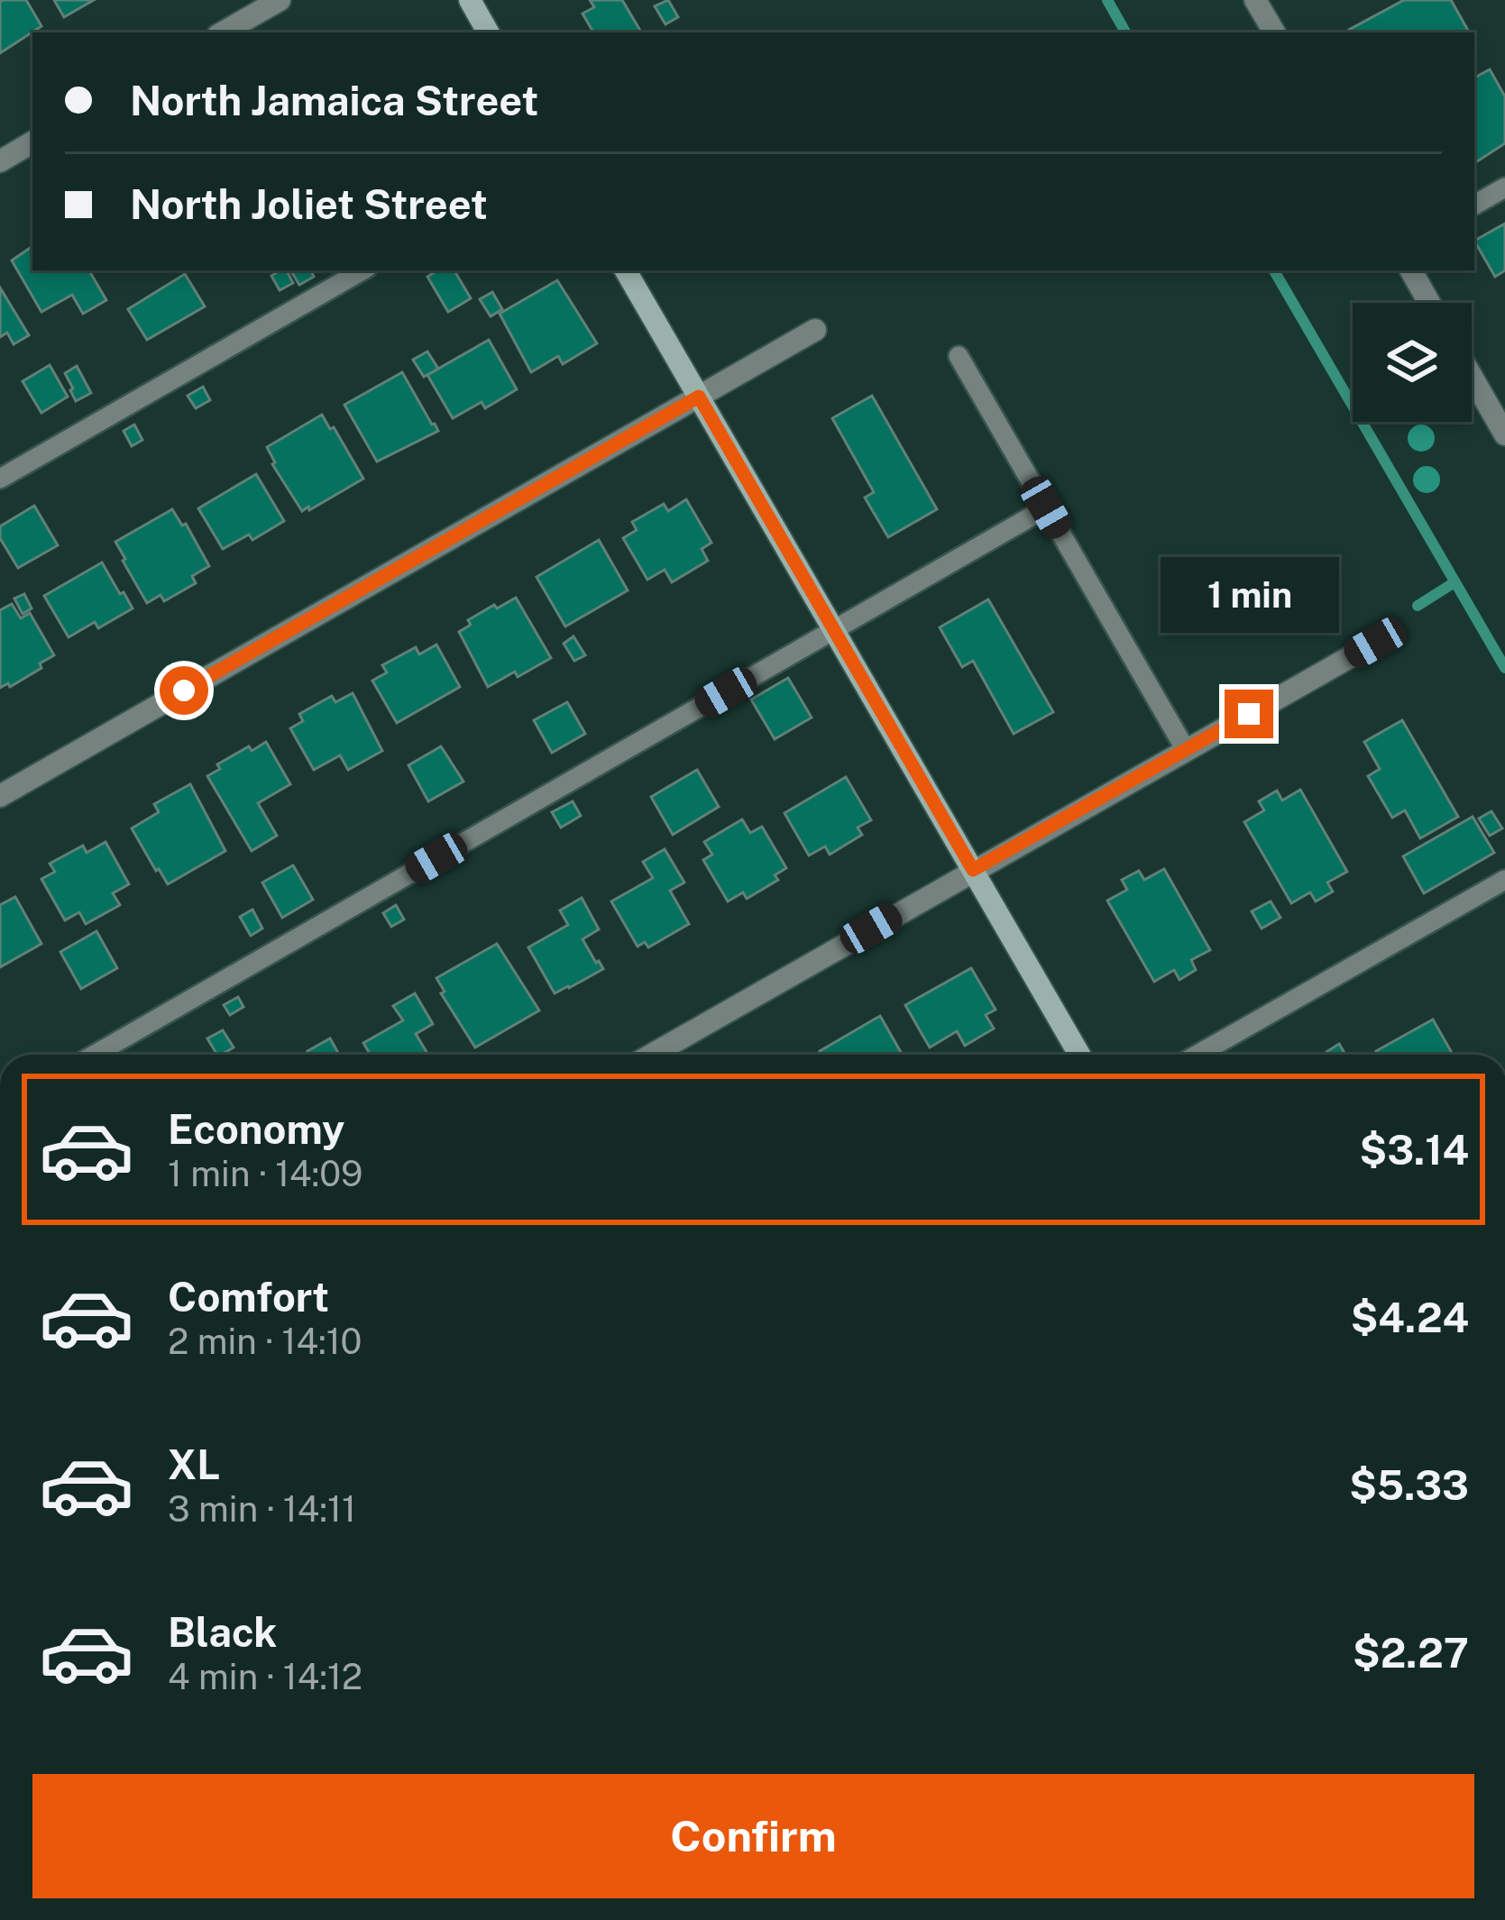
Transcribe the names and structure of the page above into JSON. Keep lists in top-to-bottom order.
{
  "page": {
    "banner": ["North Jamaica Street", "North Joliet Street"],
    "bubble": "1 min",
    "list": [
      {
        "name": "Economy",
        "note": "1 min · 14:09",
        "value": "$3.14"
      },
      {
        "name": "Comfort",
        "note": "2 min · 14:10",
        "value": "$4.24"
      },
      {
        "name": "XL",
        "note": "3 min · 14:11",
        "value": "$5.33"
      },
      {
        "name": "Black",
        "note": "4 min · 14:12",
        "value": "$2.27"
      }
    ],
    "buttons": "Confirm"
  }
}
